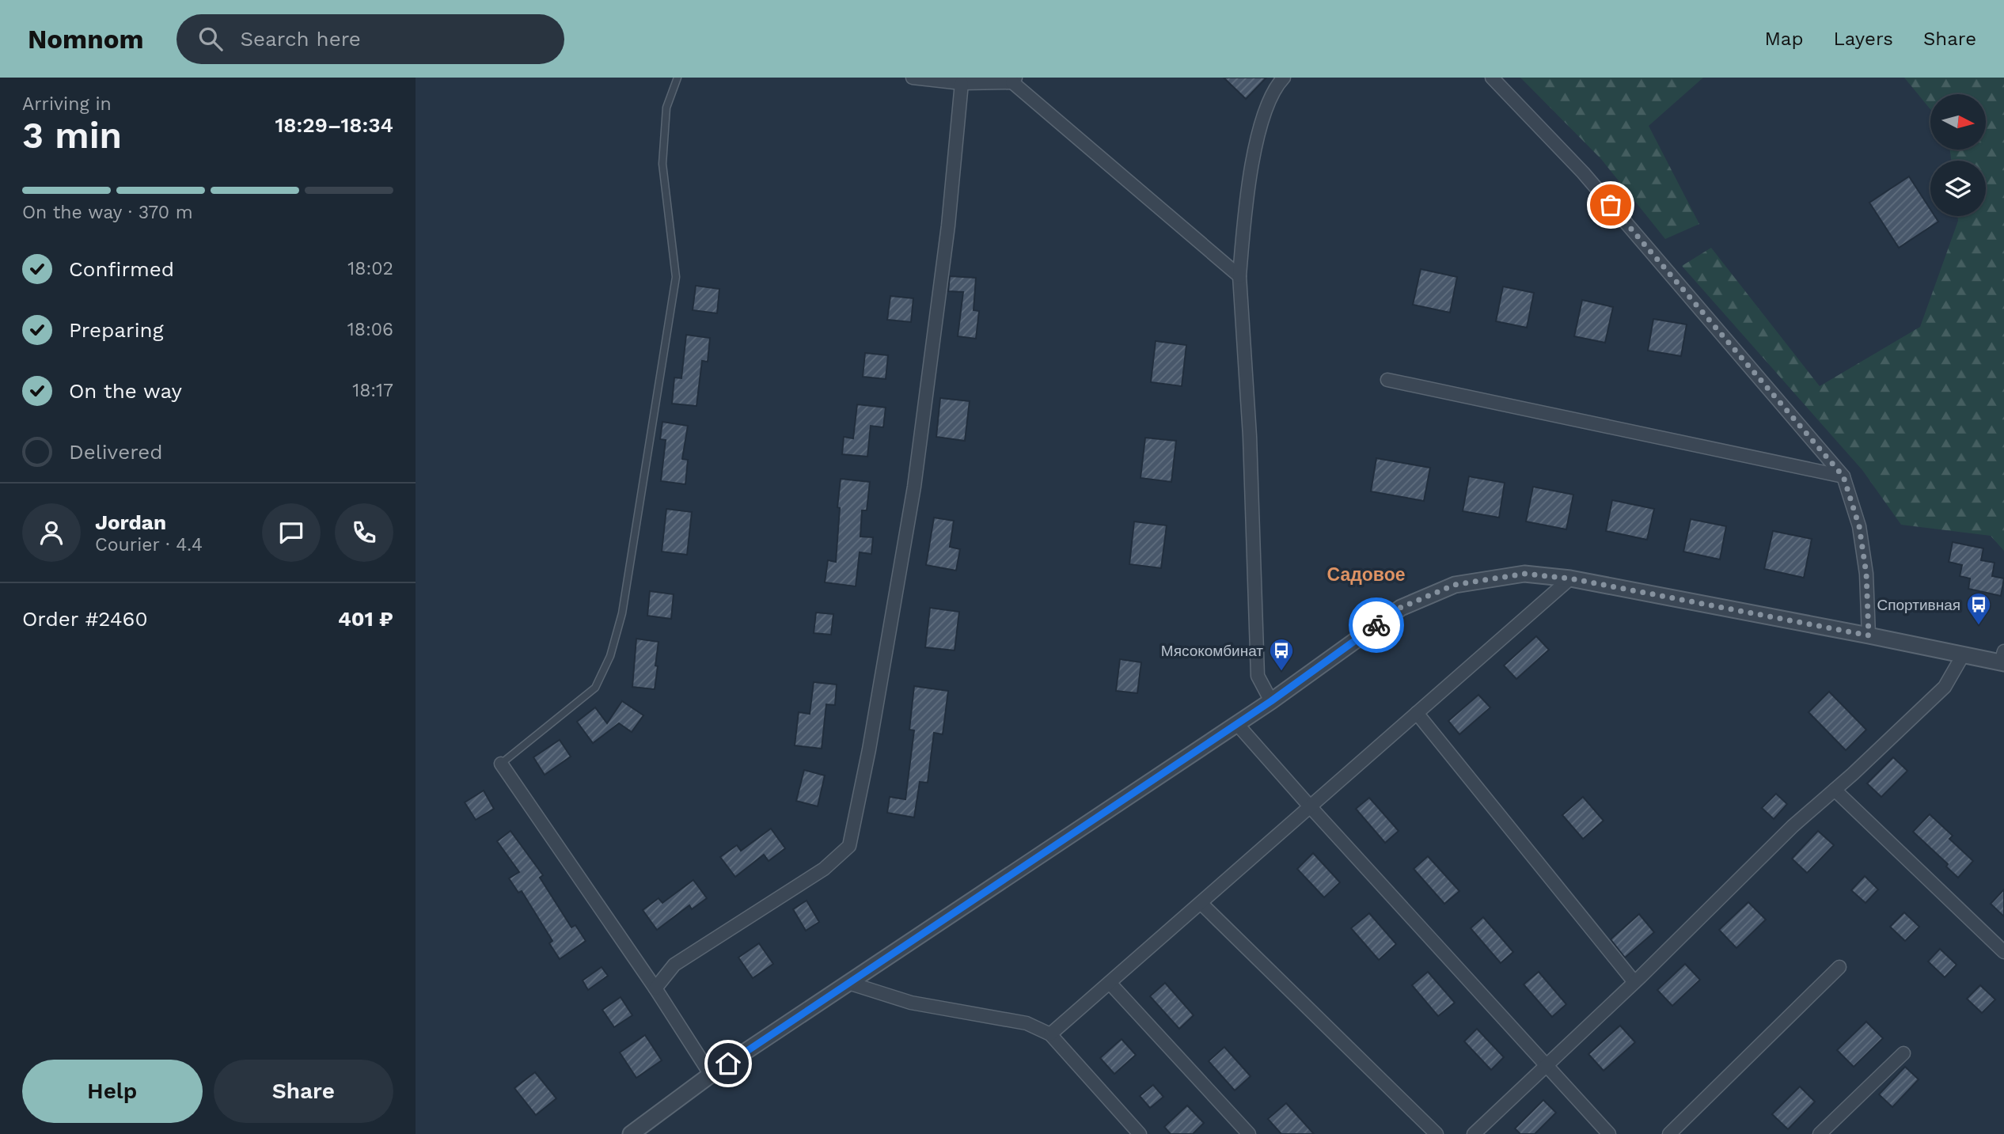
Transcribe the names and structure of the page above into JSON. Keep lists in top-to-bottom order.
{
  "districts": ["Садовое"],
  "places": {
    "bus stop": ["Спортивная", "Мясокомбинат"]
  },
  "north": "right",
  "page": {
    "header": "Nomnom",
    "search": "Search here",
    "nav": ["Map", "Layers", "Share"],
    "heading": ["3 min", "Arriving in", "18:29–18:34"],
    "panel": [
      "Jordan",
      "Courier · 4.4",
      "Order #2460",
      "401 ₽"
    ],
    "bar": "On the way · 370 m",
    "list": [
      ["Confirmed", "18:02"],
      ["Preparing", "18:06"],
      ["On the way", "18:17"],
      "Delivered"
    ],
    "buttons": ["Help", "Share"]
  }
}
